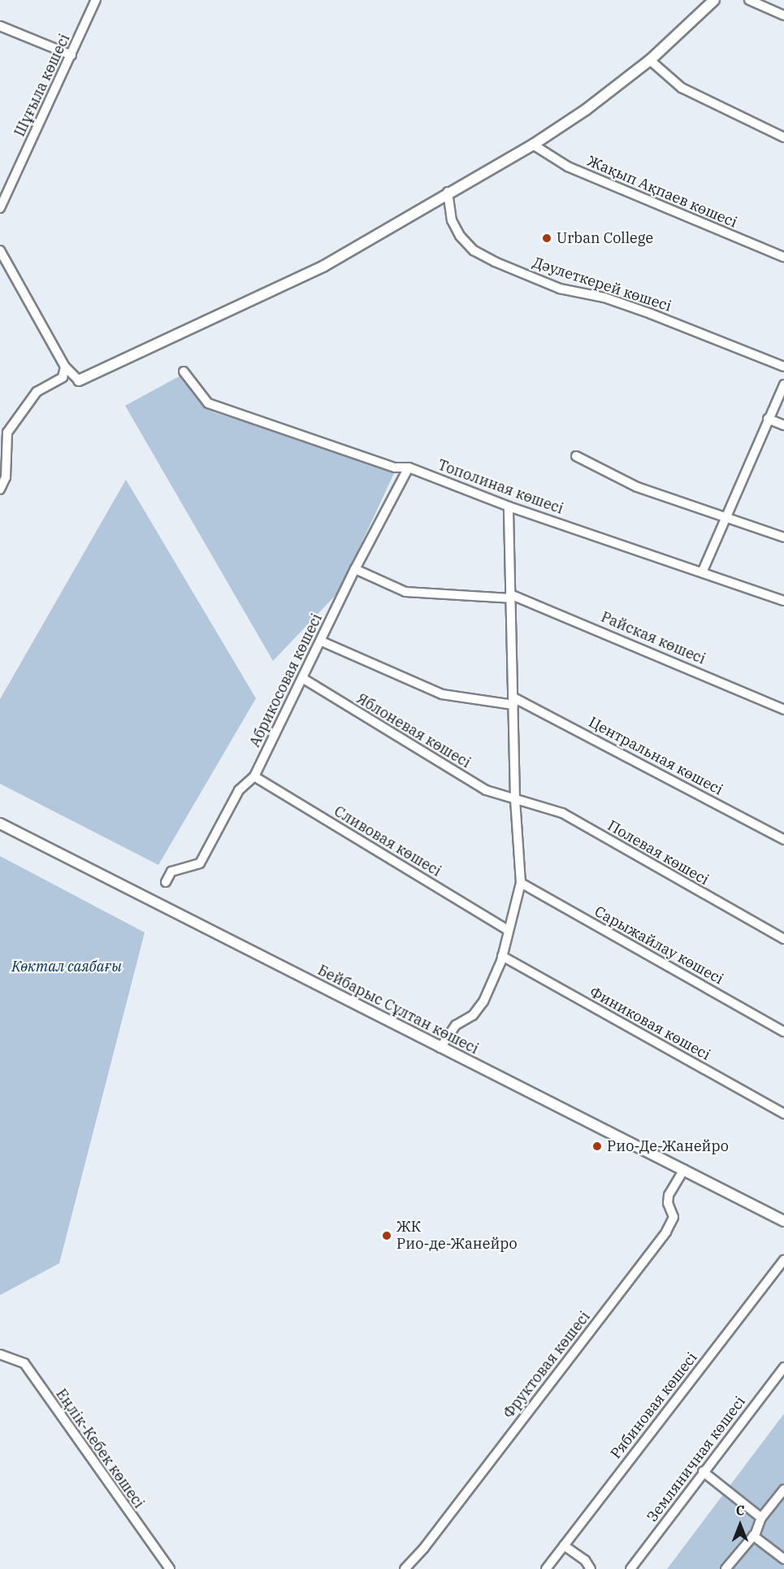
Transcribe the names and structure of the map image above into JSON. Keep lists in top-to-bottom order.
{
  "streets": {
    "street": [
      "Шұғыла көшесі",
      "Жақып Ақпаев көшесі",
      "Дәулеткерей көшесі",
      "Тополиная көшесі",
      "Райская көшесі",
      "Абрикосовая көшесі",
      "Яблоневая көшесі",
      "Центральная көшесі",
      "Сливовая көшесі",
      "Полевая көшесі",
      "Сарыжайлау көшесі",
      "Бейбарыс Сұлтан көшесі",
      "Финиковая көшесі",
      "Фруктовая көшесі",
      "Рябиновая көшесі",
      "Еңлік-Кебек көшесі",
      "Земляничная көшесі"
    ]
  },
  "crossings": [
    ["Тополиная көшесі", "Абрикосовая көшесі"],
    ["Райская көшесі", "Абрикосовая көшесі"],
    ["Абрикосовая көшесі", "Яблоневая көшесі"],
    ["Абрикосовая көшесі", "Центральная көшесі"],
    ["Абрикосовая көшесі", "Сливовая көшесі"],
    ["Яблоневая көшесі", "Полевая көшесі"],
    ["Бейбарыс Сұлтан көшесі", "Фруктовая көшесі"]
  ],
  "parks": ["Көктал саябағы"],
  "places": ["Urban College", "Рио-Де-Жанейро", "ЖК Рио-де-Жанейро"],
  "north": "top"
}
